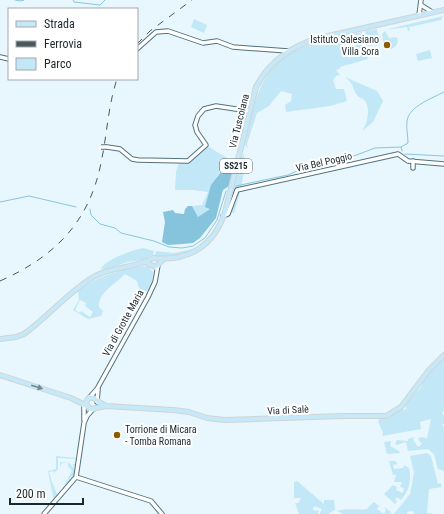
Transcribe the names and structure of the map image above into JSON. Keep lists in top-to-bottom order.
{
  "streets": {
    "main road": ["Via Tuscolana", "SS215", "Via di Salè"],
    "street": ["Via Bel Poggio", "Via di Grotte Maria"]
  },
  "crossings": [
    ["Via Tuscolana", "Via Bel Poggio"]
  ],
  "places": ["Istituto Salesiano Villa Sora", "Torrione di Micara - Tomba Romana"],
  "legend": ["Strada", "Ferrovia", "Parco"],
  "scale_bar": "200 m"
}
